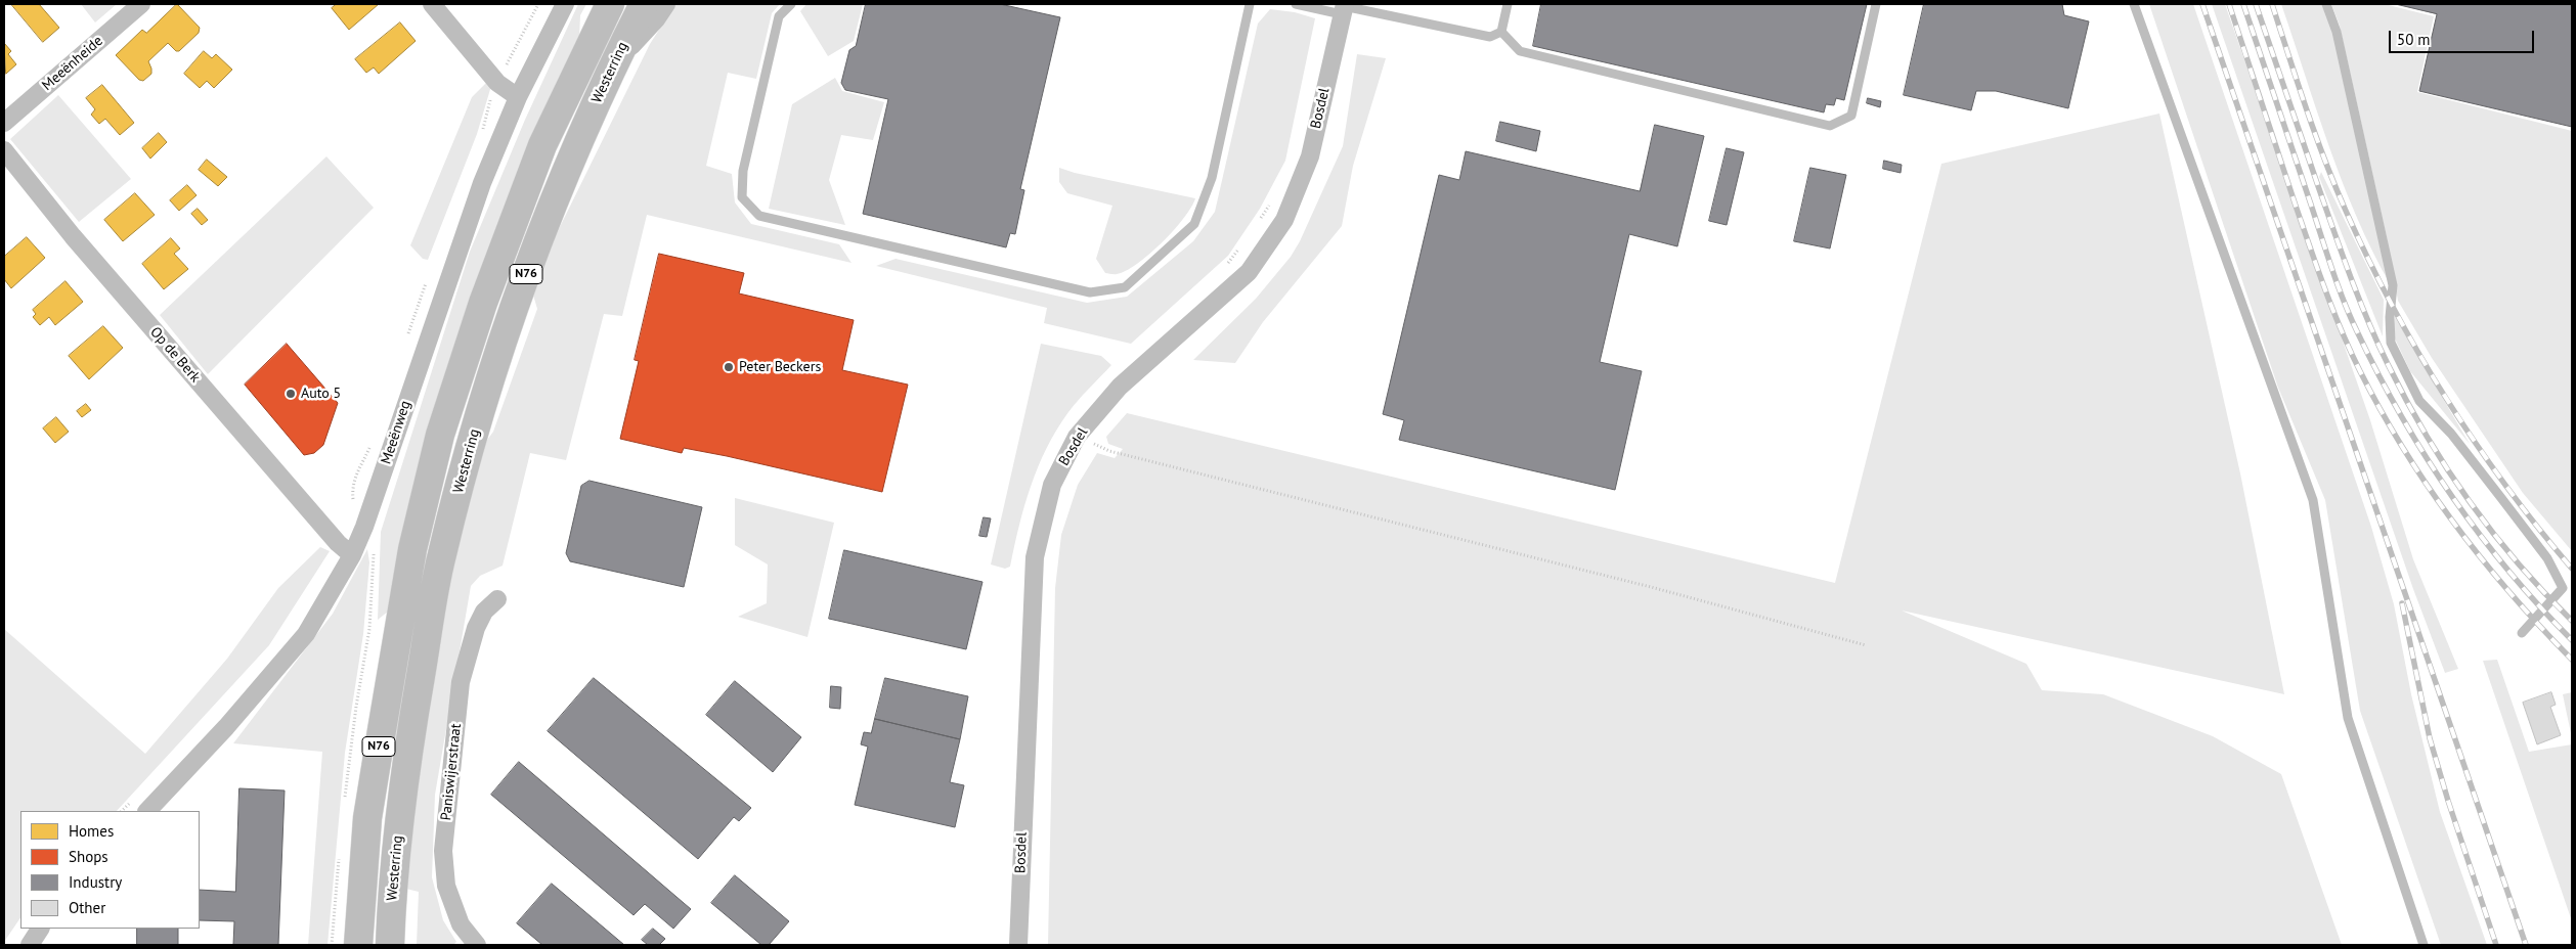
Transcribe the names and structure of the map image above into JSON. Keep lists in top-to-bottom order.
{
  "streets": {
    "highway": ["Westerring", "N76"],
    "street": [
      "Meeënheide",
      "Bosdel",
      "Op de Berk",
      "Meeënweg",
      "Paniswijerstraat"
    ]
  },
  "crossings": [
    ["Op de Berk", "Meeënweg"]
  ],
  "places": ["Peter Beckers", "Auto 5"],
  "legend": [
    "Homes",
    "Shops",
    "Industry",
    "Other"
  ],
  "scale_bar": "50 m"
}
